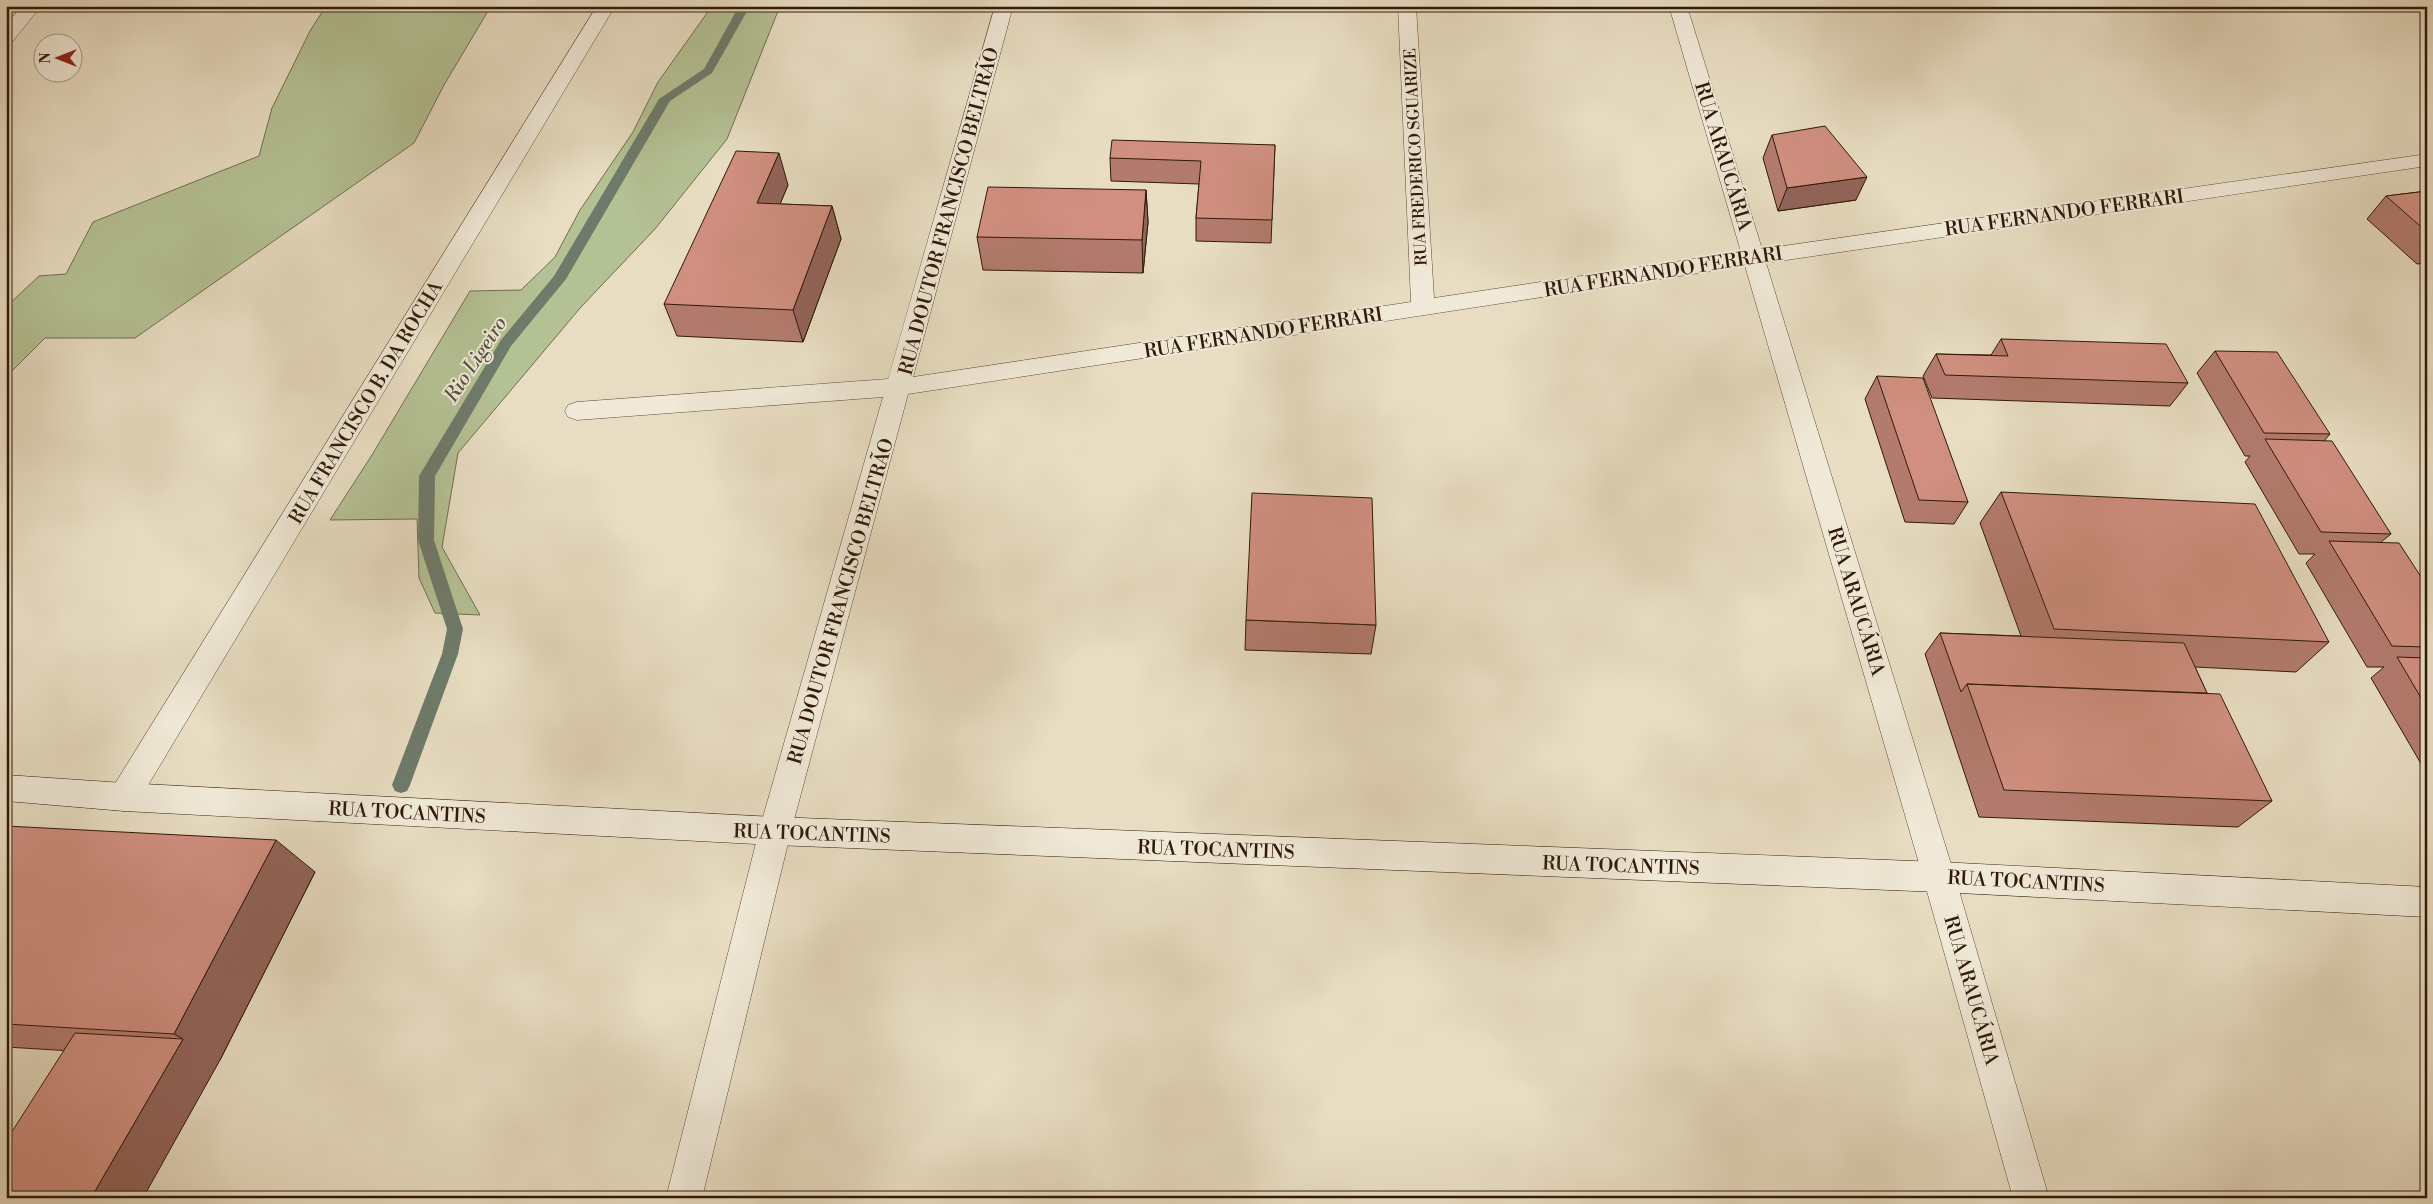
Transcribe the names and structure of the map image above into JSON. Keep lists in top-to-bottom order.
{
  "streets": {
    "street": [
      "RUA ARAUCÁRIA",
      "RUA FREDERICO SGUARIZE",
      "RUA DOUTOR FRANCISCO BELTRÃO",
      "RUA FERNANDO FERRARI",
      "RUA FRANCISCO B. DA ROCHA",
      "RUA TOCANTINS"
    ]
  },
  "crossings": [
    ["RUA ARAUCÁRIA", "RUA FERNANDO FERRARI"],
    ["RUA ARAUCÁRIA", "RUA TOCANTINS"],
    ["RUA FREDERICO SGUARIZE", "RUA FERNANDO FERRARI"],
    ["RUA DOUTOR FRANCISCO BELTRÃO", "RUA FERNANDO FERRARI"],
    ["RUA DOUTOR FRANCISCO BELTRÃO", "RUA TOCANTINS"],
    ["RUA FRANCISCO B. DA ROCHA", "RUA TOCANTINS"]
  ],
  "water": ["Rio Ligeiro"],
  "north": "left"
}
